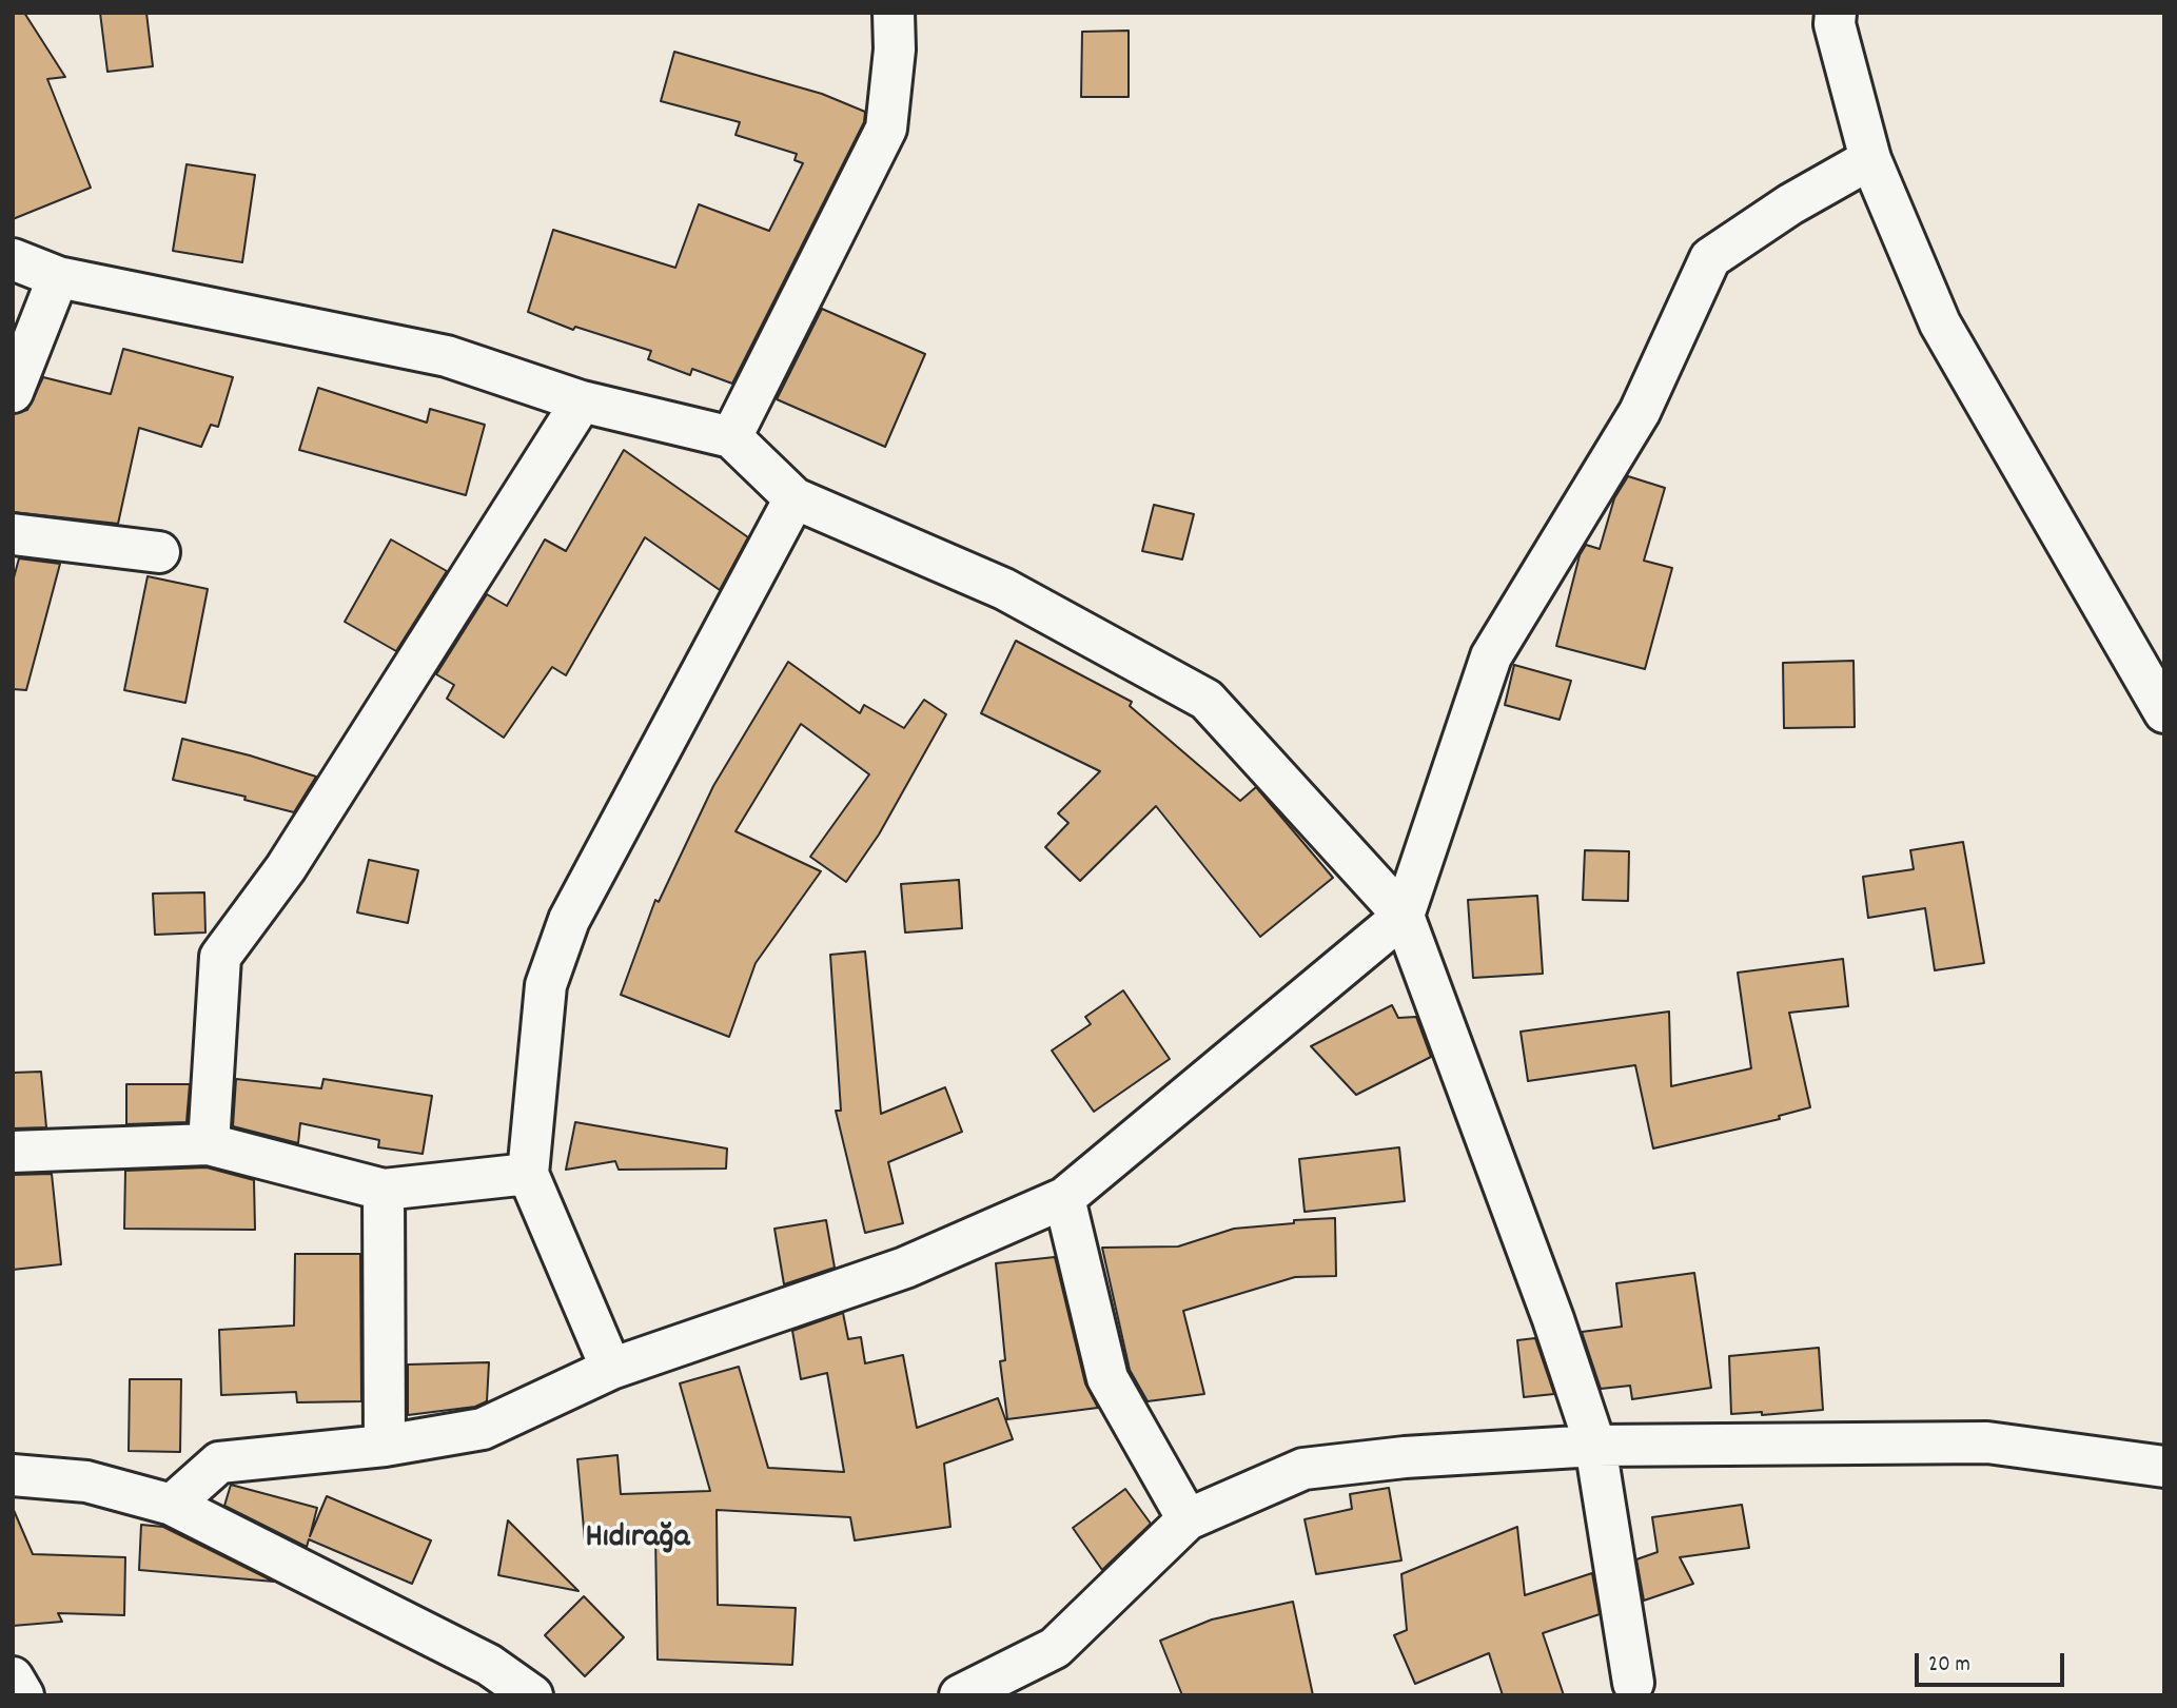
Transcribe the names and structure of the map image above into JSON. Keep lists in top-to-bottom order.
{
  "districts": ["Hıdırağa"],
  "scale_bar": "20 m"
}
